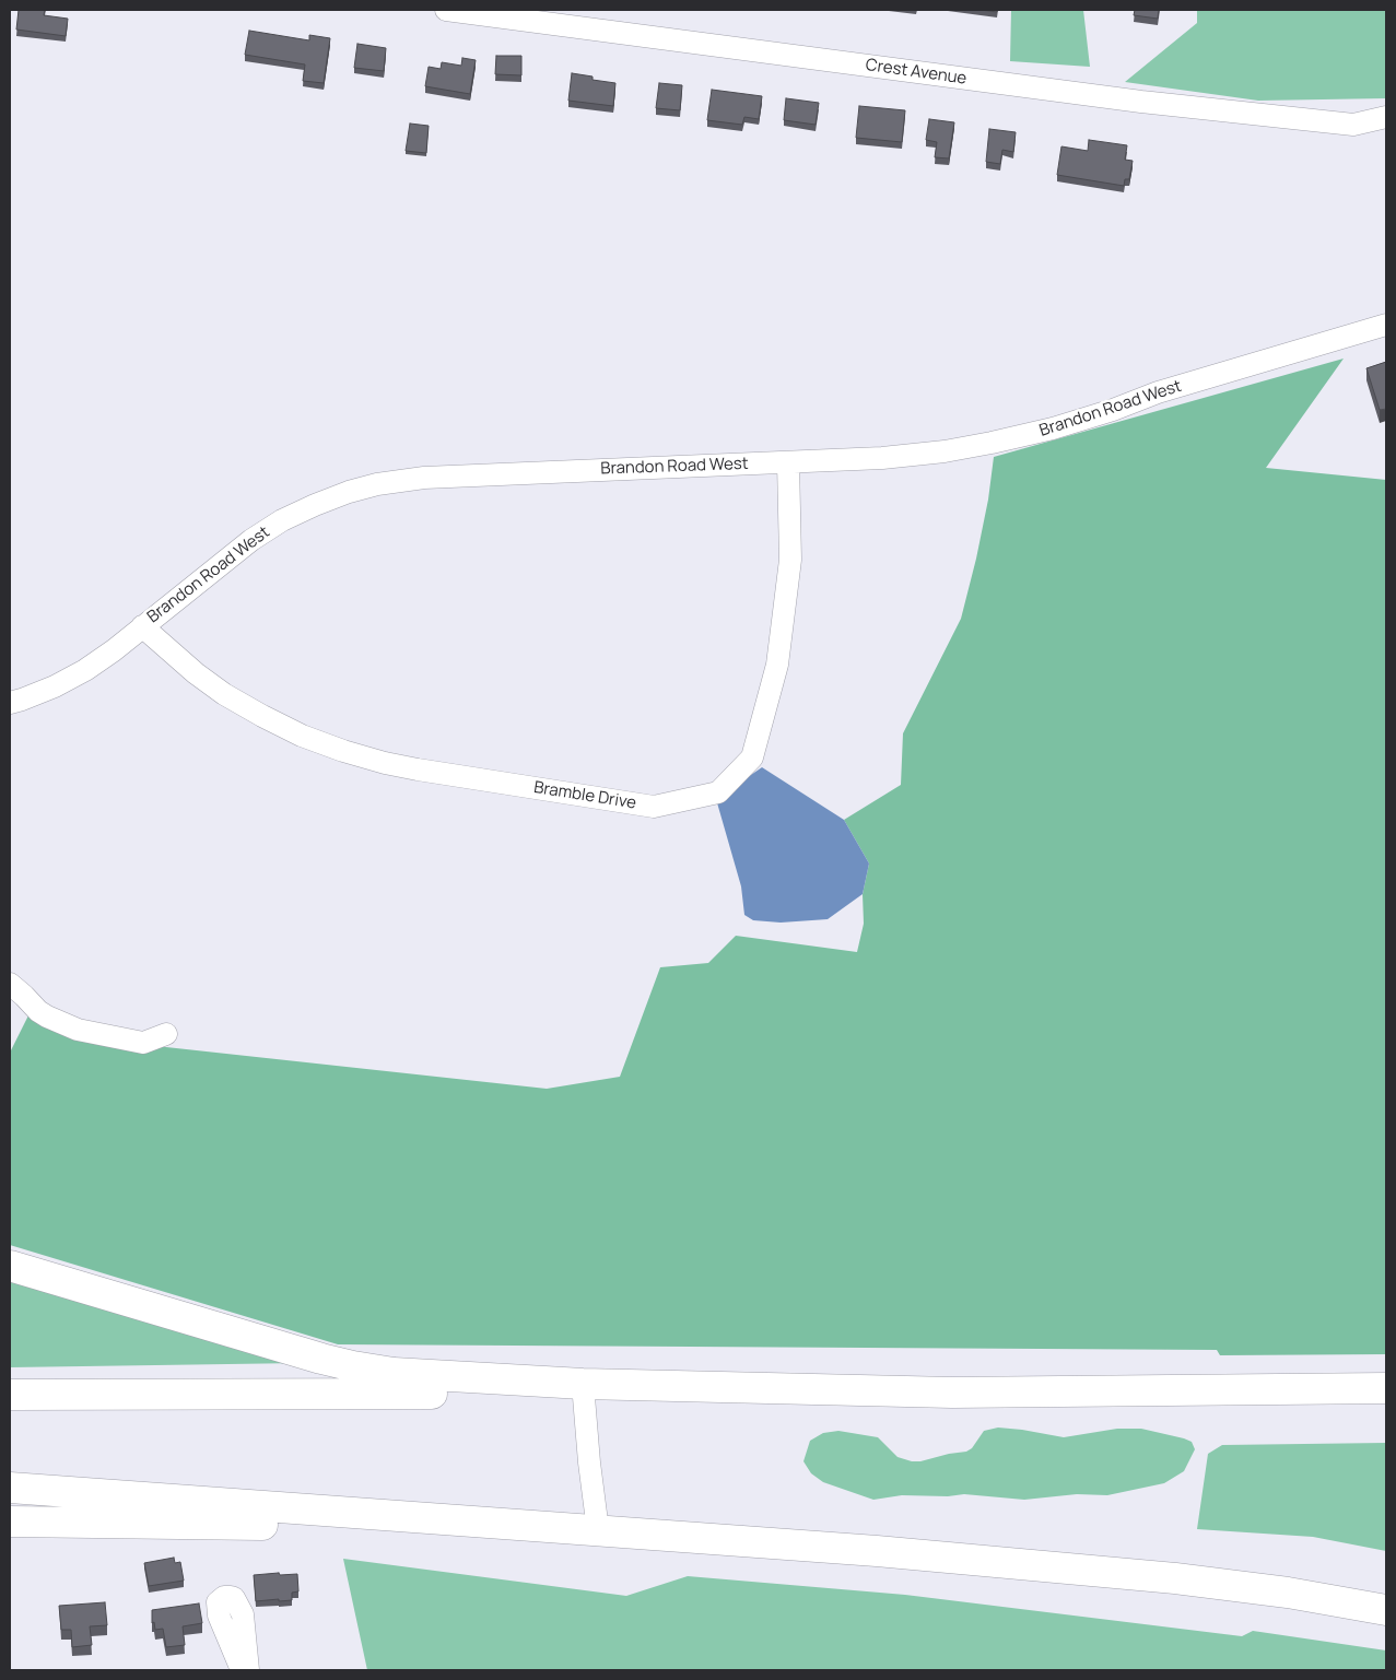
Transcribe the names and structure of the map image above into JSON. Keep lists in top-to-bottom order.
{
  "streets": {
    "street": ["Crest Avenue", "Brandon Road West", "Bramble Drive"]
  },
  "crossings": [
    ["Brandon Road West", "Bramble Drive"]
  ]
}
